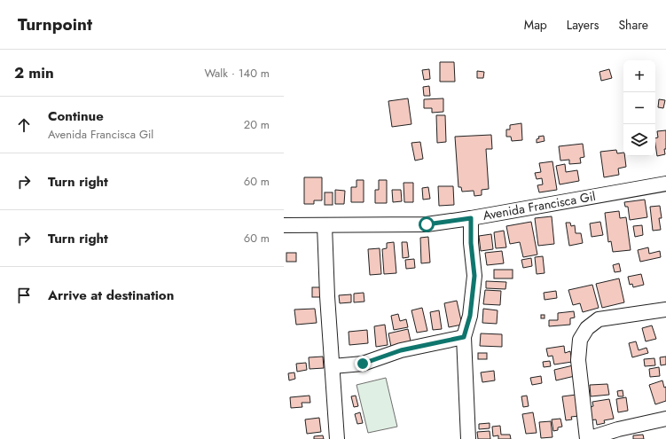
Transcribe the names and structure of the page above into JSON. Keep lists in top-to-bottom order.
{
  "streets": {
    "street": ["Avenida Francisca Gil"]
  },
  "page": {
    "header": "Turnpoint",
    "nav": ["Map", "Layers", "Share"],
    "heading": ["2 min", "Walk · 140 m"],
    "map_buttons": ["+", "−"],
    "list": [
      ["Continue", "Avenida Francisca Gil", "20 m"],
      ["Turn right", "60 m"],
      ["Turn right", "60 m"],
      "Arrive at destination"
    ]
  }
}
